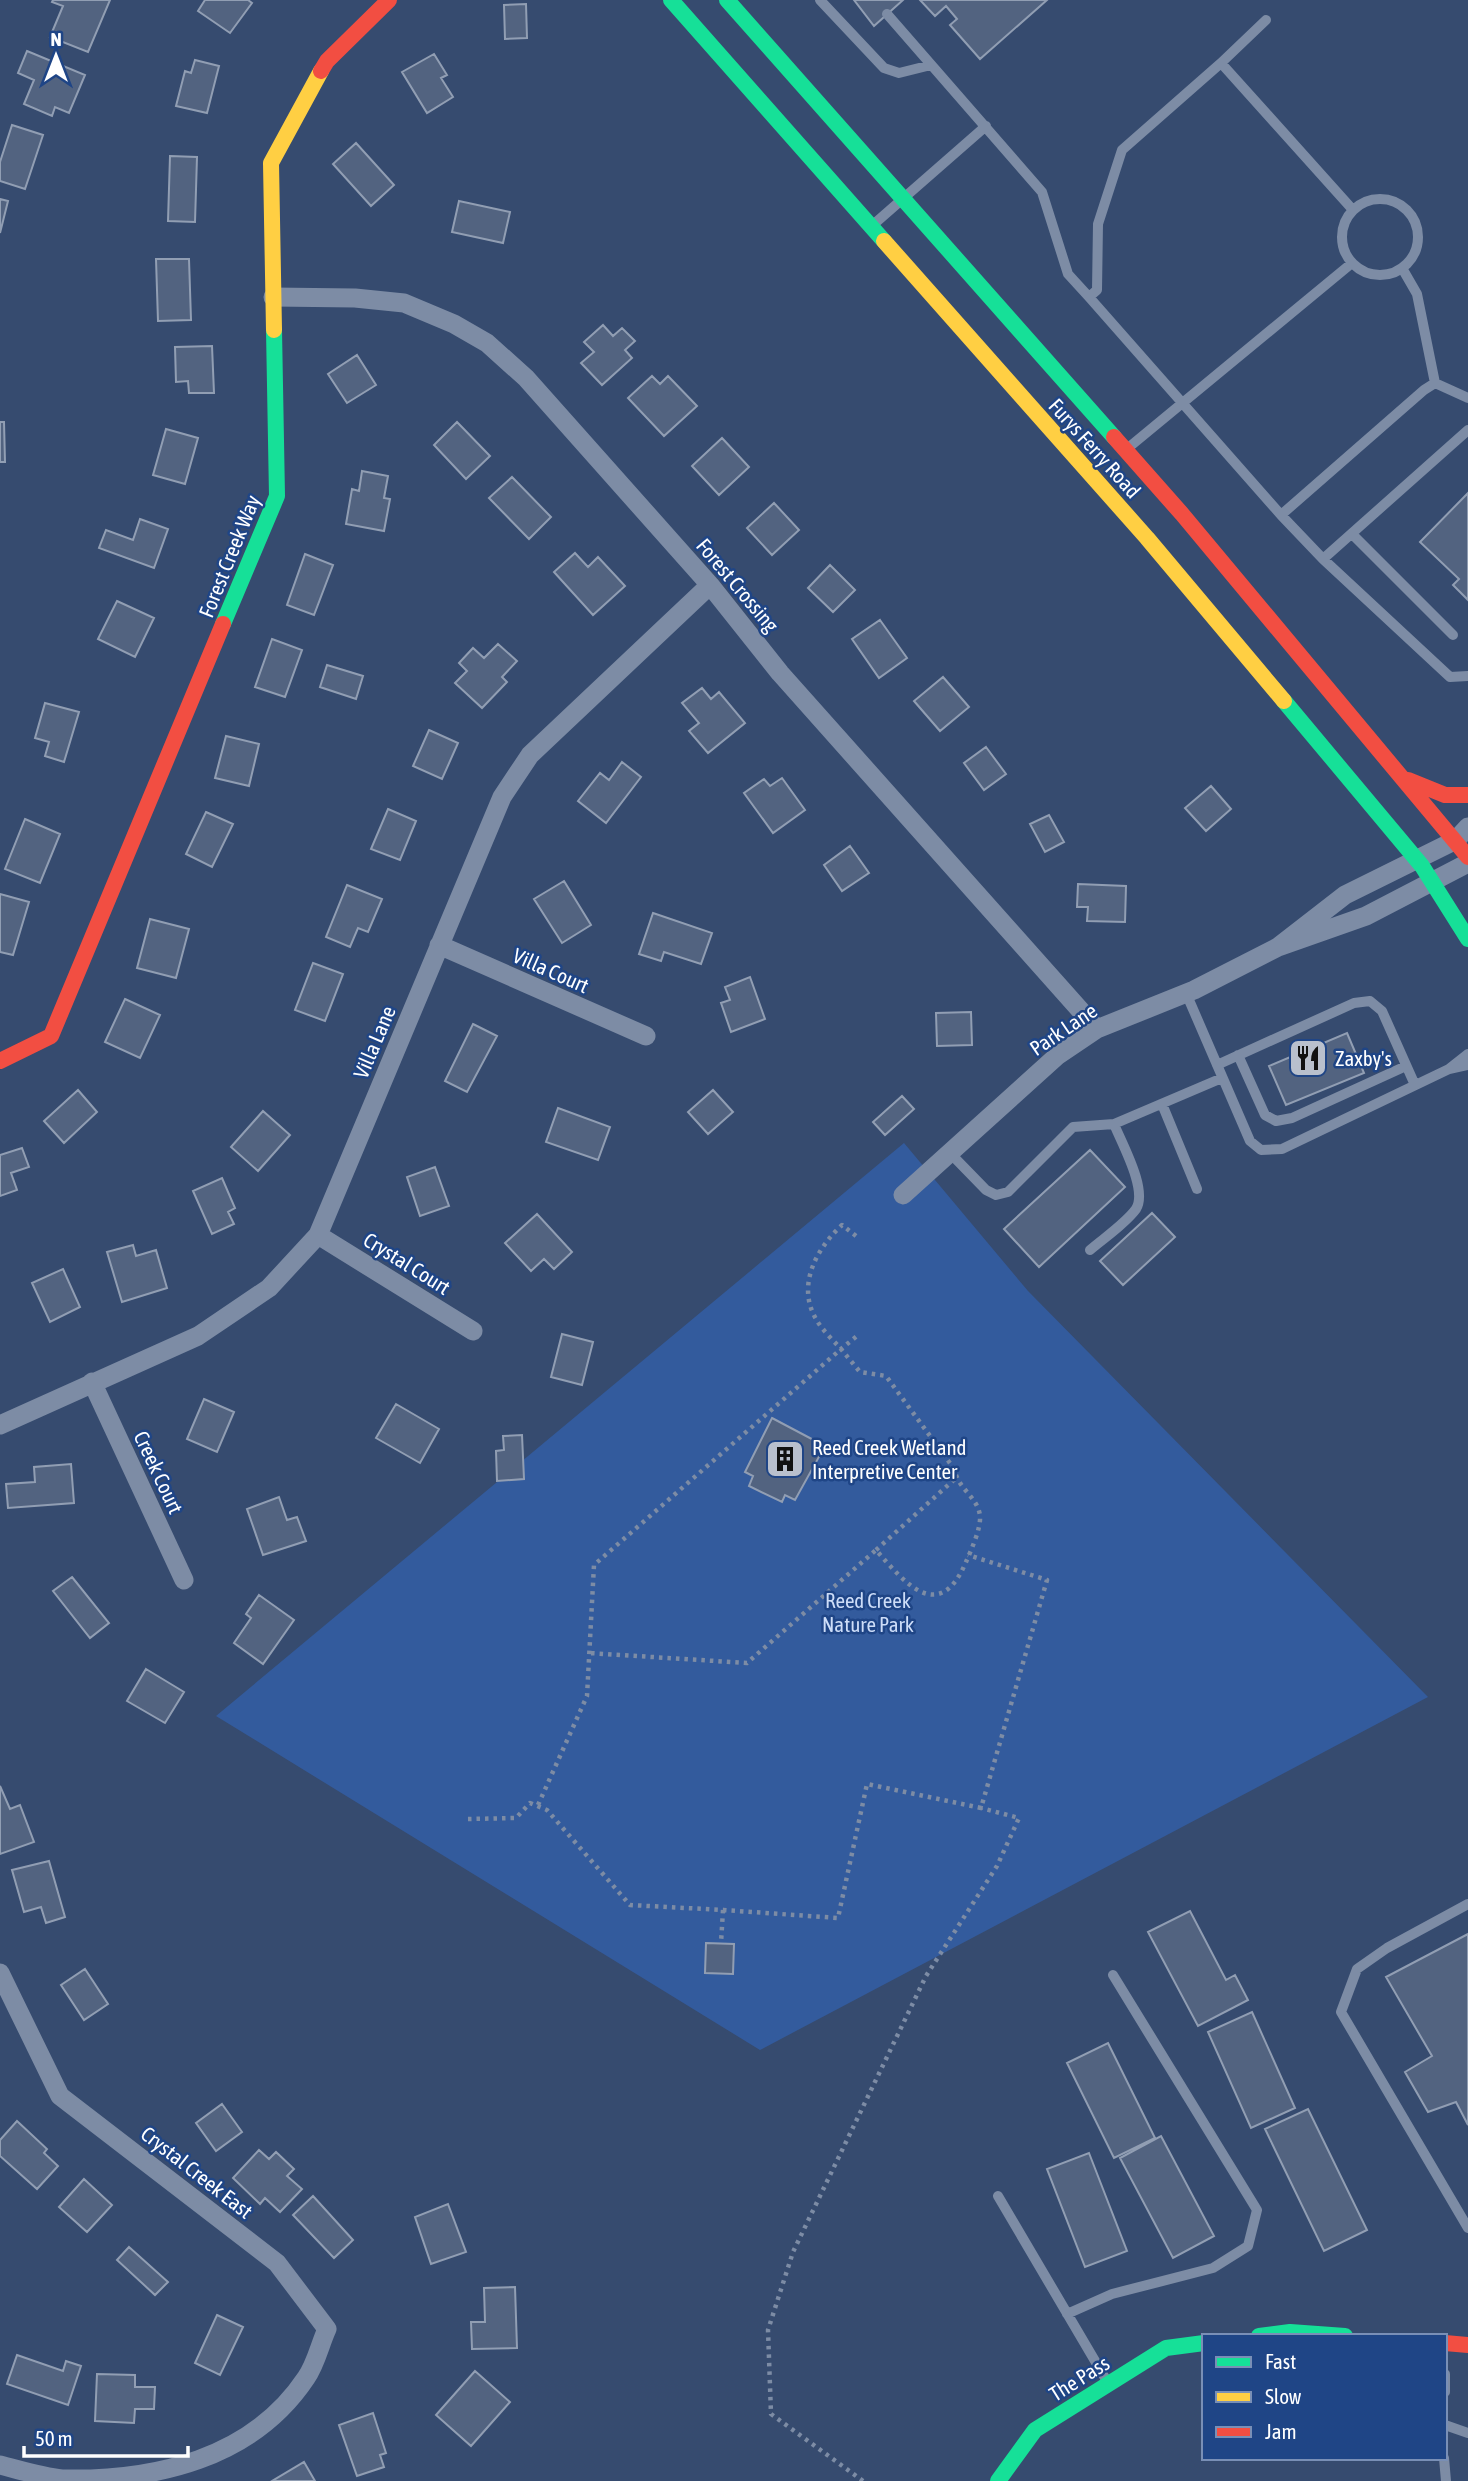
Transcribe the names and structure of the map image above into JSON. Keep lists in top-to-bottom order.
{
  "streets": {
    "main road": ["Furys Ferry Road", "Forest Creek Way", "The Pass"],
    "street": [
      "Forest Crossing",
      "Villa Court",
      "Park Lane",
      "Villa Lane",
      "Crystal Court",
      "Creek Court",
      "Crystal Creek East"
    ]
  },
  "crossings": [
    ["Furys Ferry Road", "Park Lane"],
    ["Forest Creek Way", "Forest Crossing"],
    ["Forest Crossing", "Park Lane"],
    ["Forest Crossing", "Villa Lane"],
    ["Villa Court", "Villa Lane"],
    ["Villa Lane", "Crystal Court"],
    ["Villa Lane", "Creek Court"]
  ],
  "parks": ["Reed Creek Nature Park"],
  "places": {
    "restaurant": ["Zaxby's"],
    "building": ["Reed Creek Wetland Interpretive Center"]
  },
  "legend": ["Fast", "Slow", "Jam"],
  "scale_bar": "50 m",
  "north": "top"
}
